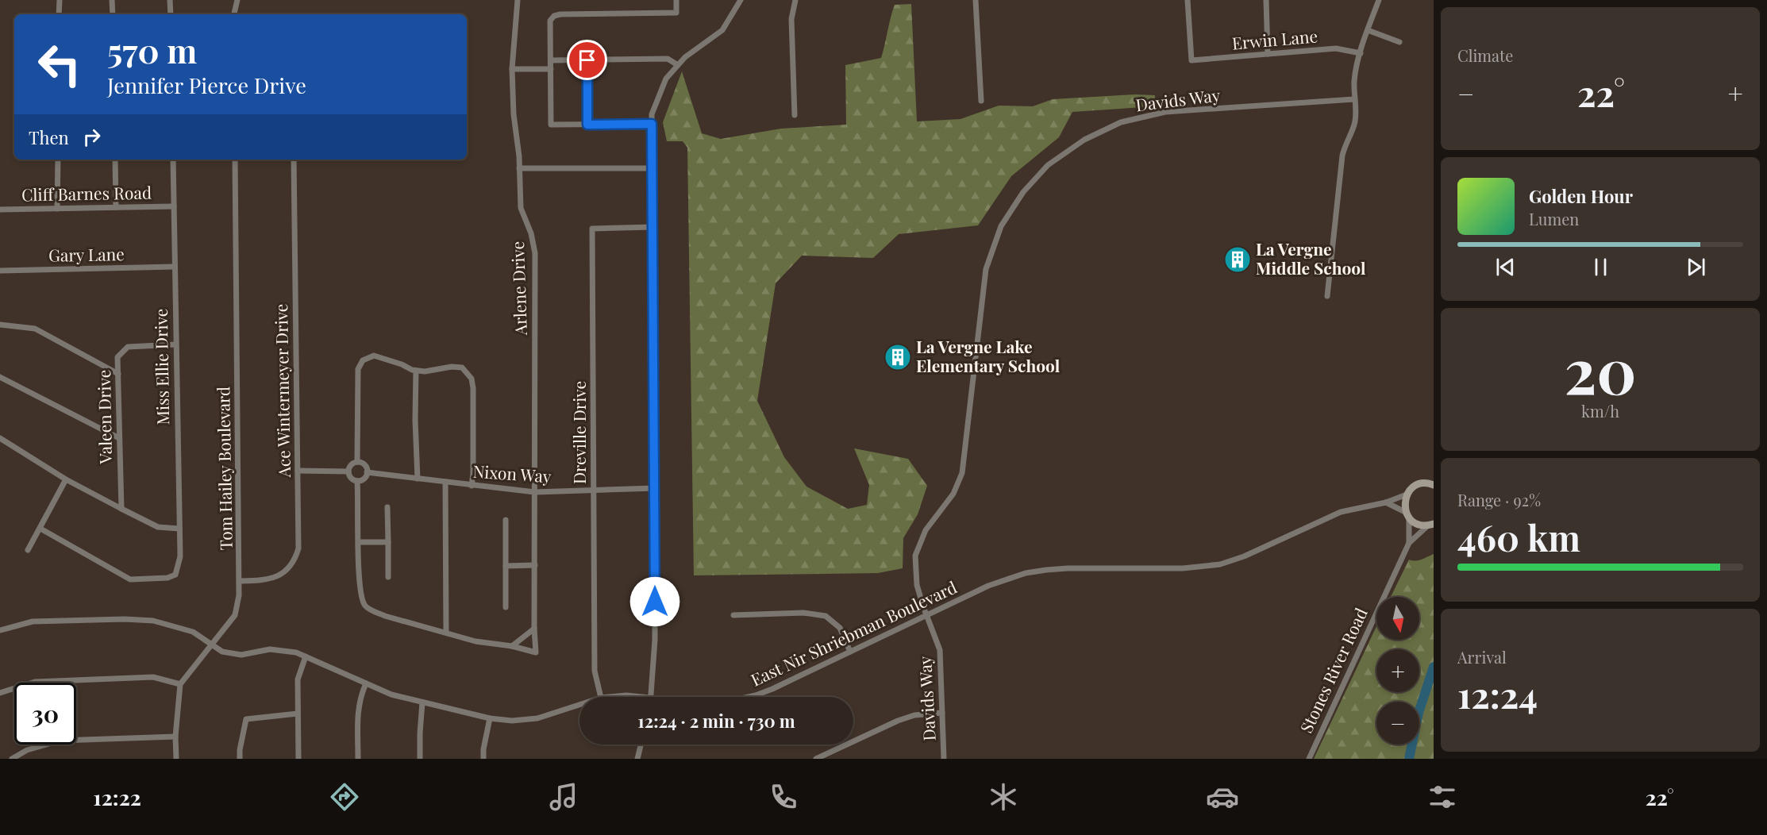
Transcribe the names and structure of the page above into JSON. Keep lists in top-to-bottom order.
{
  "streets": {
    "main road": ["Stones River Road"],
    "street": [
      "Erwin Lane",
      "Davids Way",
      "Cliff Barnes Road",
      "Gary Lane",
      "Arlene Drive",
      "Miss Ellie Drive",
      "Ace Wintermeyer Drive",
      "Valeen Drive",
      "Dreville Drive",
      "Tom Hailey Boulevard",
      "Nixon Way",
      "East Nir Shriebman Boulevard"
    ]
  },
  "crossings": [
    ["Davids Way", "East Nir Shriebman Boulevard"],
    ["Cliff Barnes Road", "Miss Ellie Drive"],
    ["Gary Lane", "Miss Ellie Drive"],
    ["Arlene Drive", "Nixon Way"],
    ["Miss Ellie Drive", "Valeen Drive"],
    ["Ace Wintermeyer Drive", "Tom Hailey Boulevard"],
    ["Dreville Drive", "Nixon Way"],
    ["Tom Hailey Boulevard", "East Nir Shriebman Boulevard"],
    ["East Nir Shriebman Boulevard", "Stones River Road"]
  ],
  "places": {
    "building": ["La Vergne Middle School", "La Vergne Lake Elementary School"]
  },
  "north": "bottom",
  "page": {
    "tile": [
      "Climate",
      ["20", "km/h"],
      ["Range · 92%", "460 km"],
      ["Arrival", "12:24"]
    ],
    "turn": ["570 m", "Jennifer Pierce Drive"],
    "heat": ["−", "22°", "+"],
    "then": "Then",
    "song": ["Golden Hour", "Lumen"],
    "map_buttons": ["+", "−"],
    "limit": "30",
    "trip": "12:24 · 2 min · 730 m",
    "tabs": ["12:22", "22°"]
  }
}
